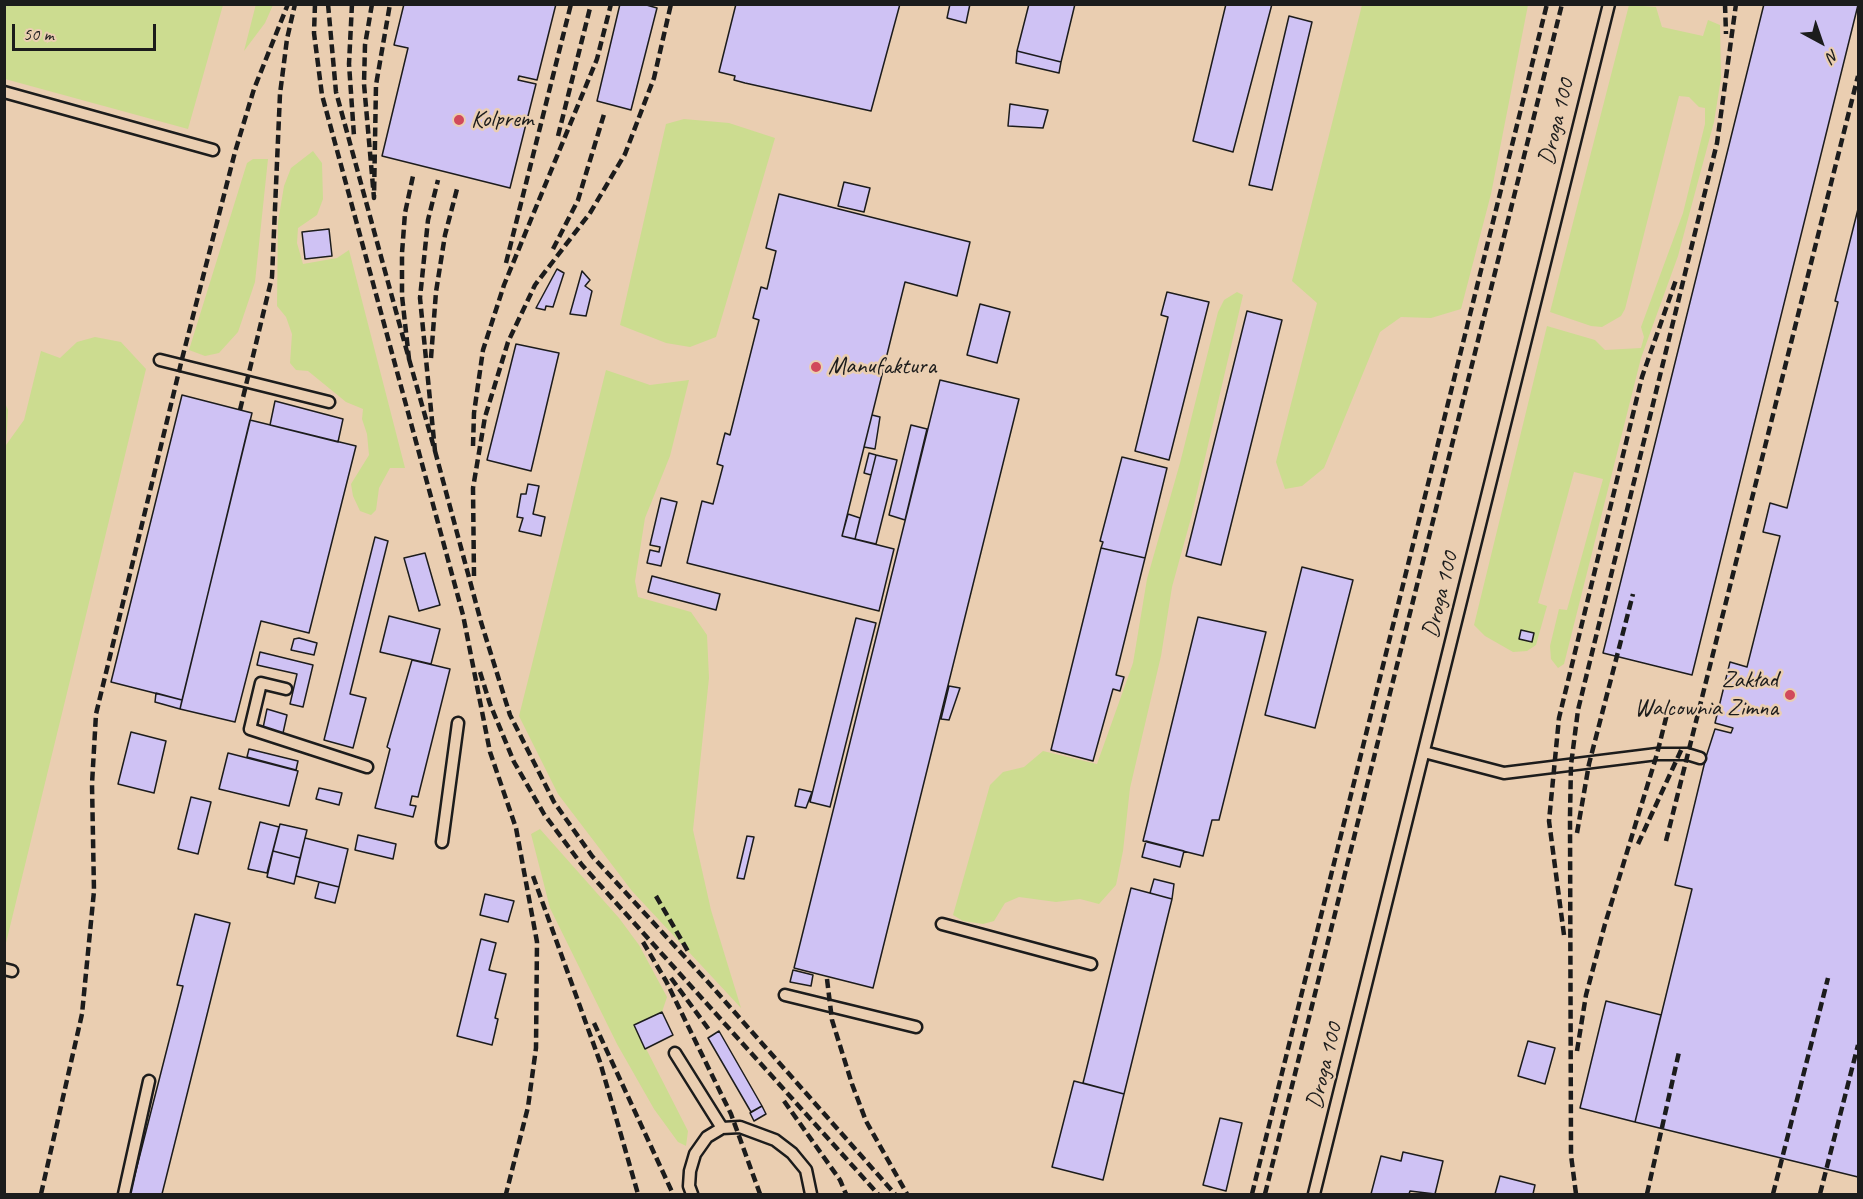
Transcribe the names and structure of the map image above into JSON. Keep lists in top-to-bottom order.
{
  "streets": {
    "lane": ["Droga 100"]
  },
  "places": ["Kolprem", "Manufaktura", "Zakład Walcownia Zimna"],
  "scale_bar": "50 m",
  "north": "bottom right"
}
